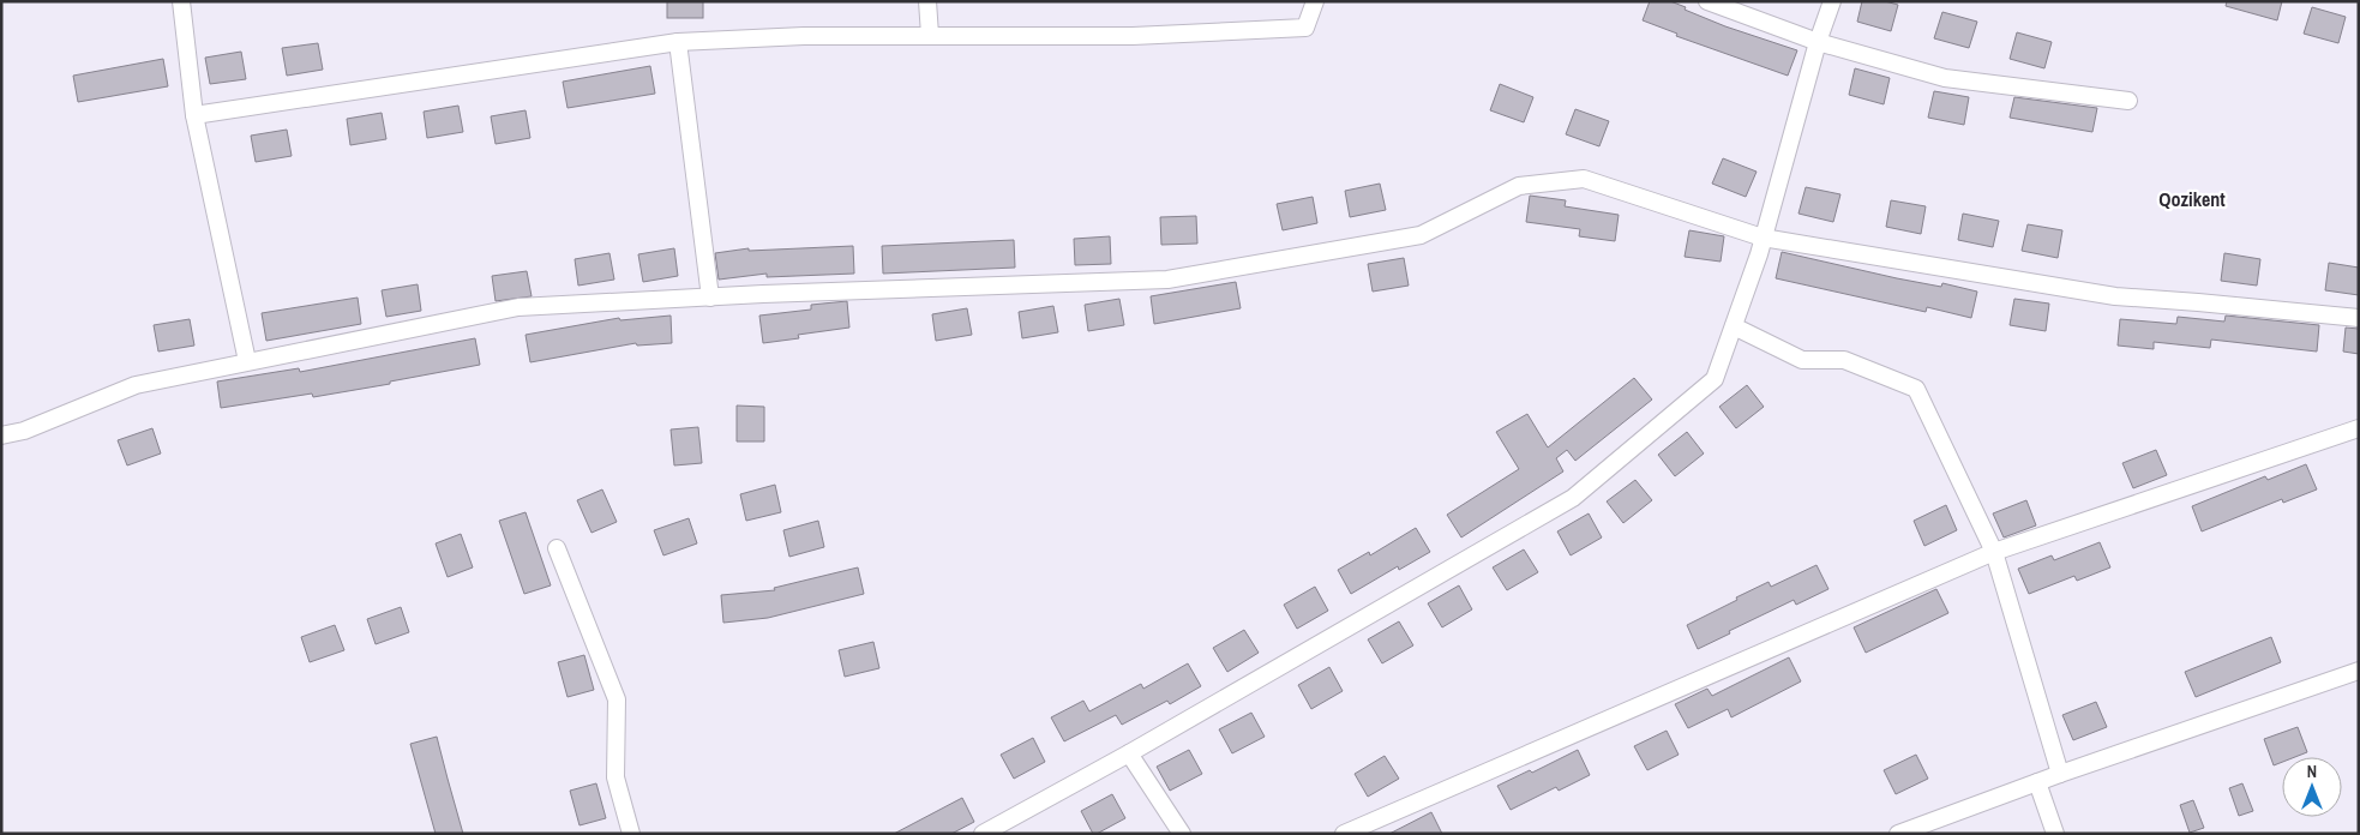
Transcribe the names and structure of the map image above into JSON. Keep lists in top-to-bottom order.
{
  "districts": ["Qozikent"],
  "north": "top"
}
